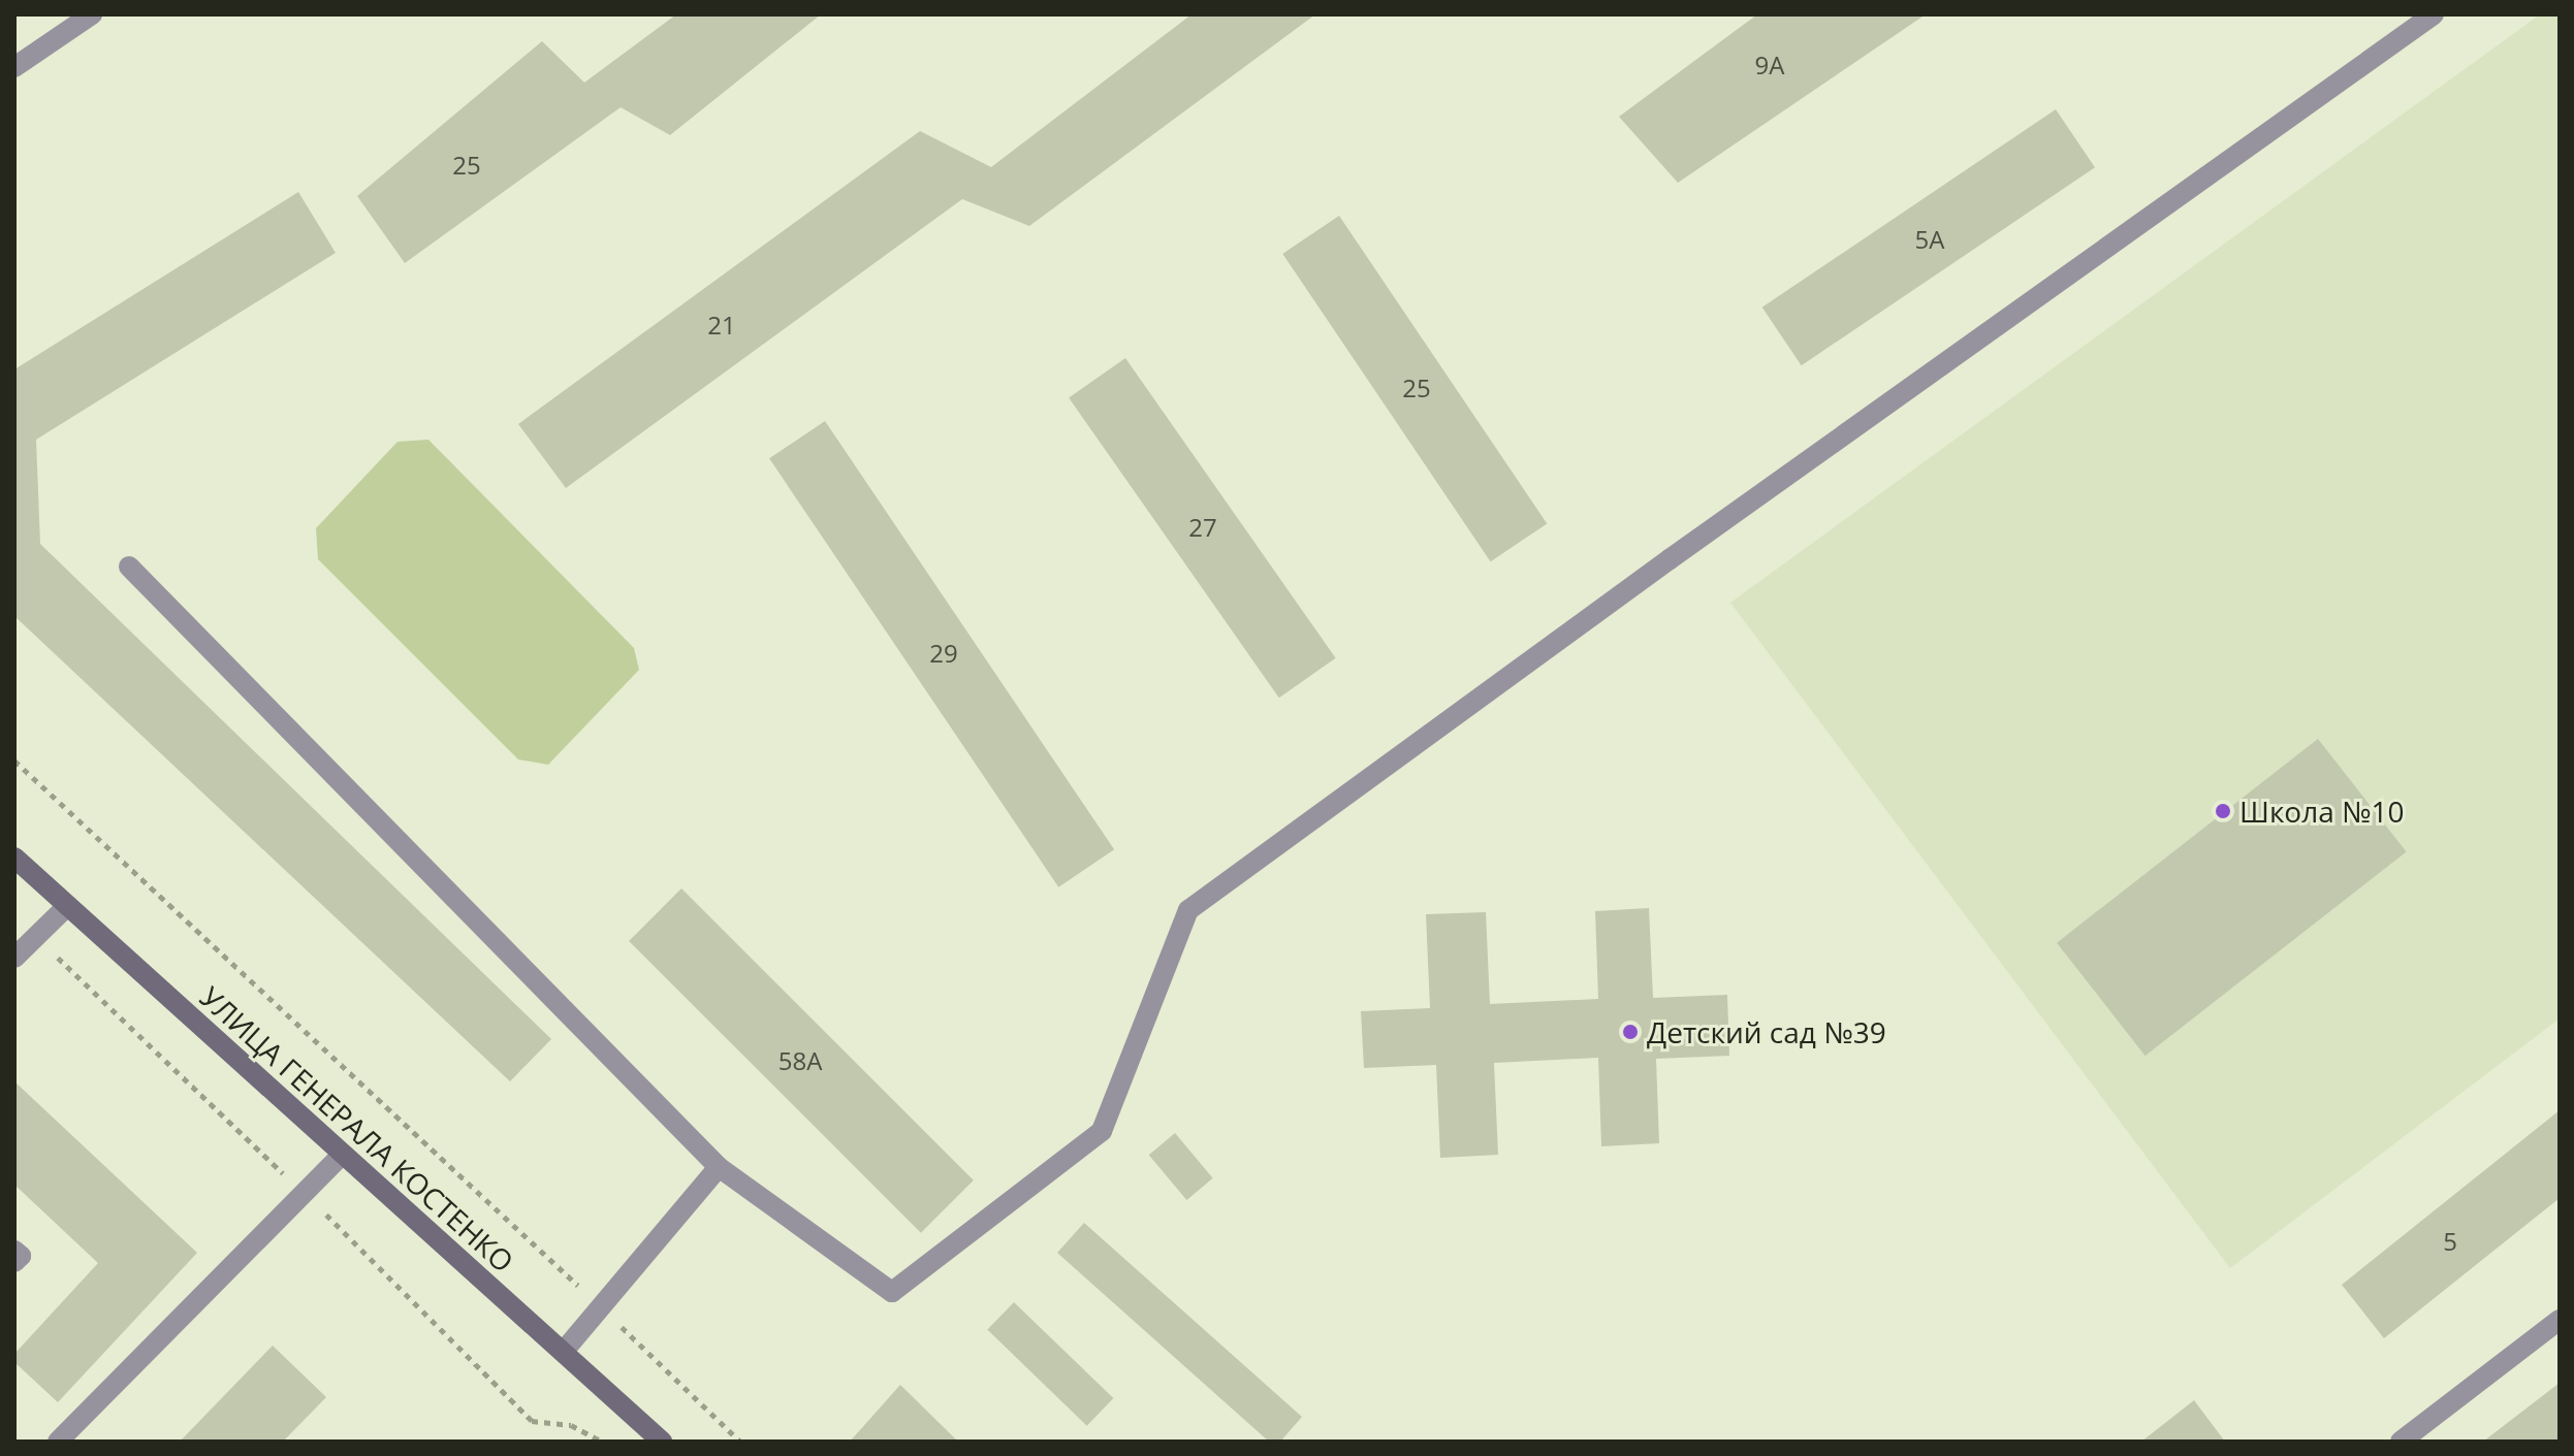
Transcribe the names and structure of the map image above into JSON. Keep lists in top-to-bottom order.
{
  "streets": {
    "main road": ["УЛИЦА ГЕНЕРАЛА КОСТЕНКО"]
  },
  "places": ["Школа №10", "Детский сад №39"],
  "house_numbers": [
    "9А",
    "25",
    "5А",
    "21",
    "25",
    "27",
    "29",
    "58А",
    "5"
  ]
}
